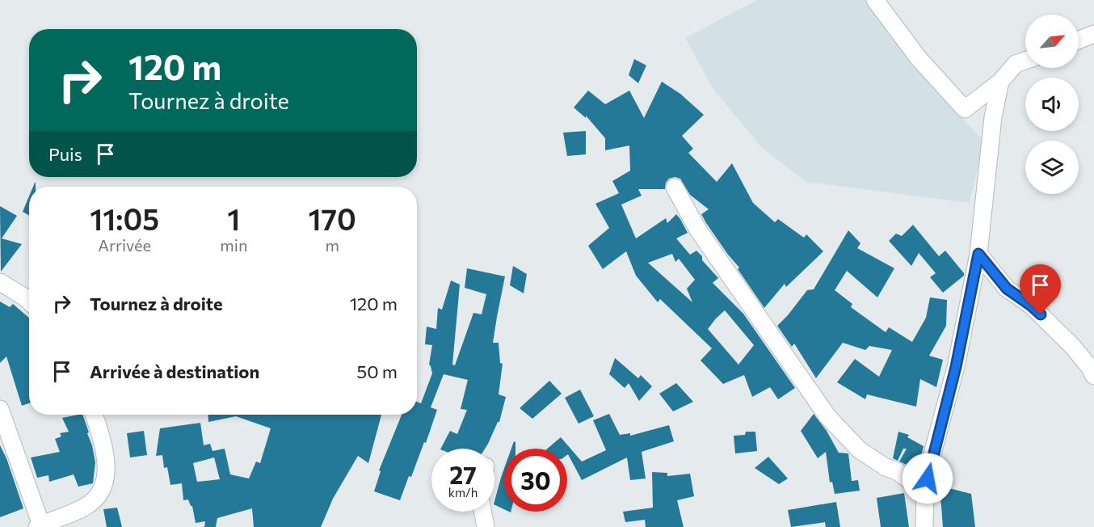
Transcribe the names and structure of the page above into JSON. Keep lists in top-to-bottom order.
{
  "north": "top right",
  "page": {
    "turn": ["120 m", "Tournez à droite"],
    "then": "Puis",
    "eta": [
      "11:05",
      "Arrivée",
      "1",
      "min",
      "170",
      "m"
    ],
    "list": [
      {
        "name": "Tournez à droite",
        "value": "120 m"
      },
      {
        "name": "Arrivée à destination",
        "value": "50 m"
      }
    ],
    "speed": "27 km/h",
    "limit": "30"
  }
}
